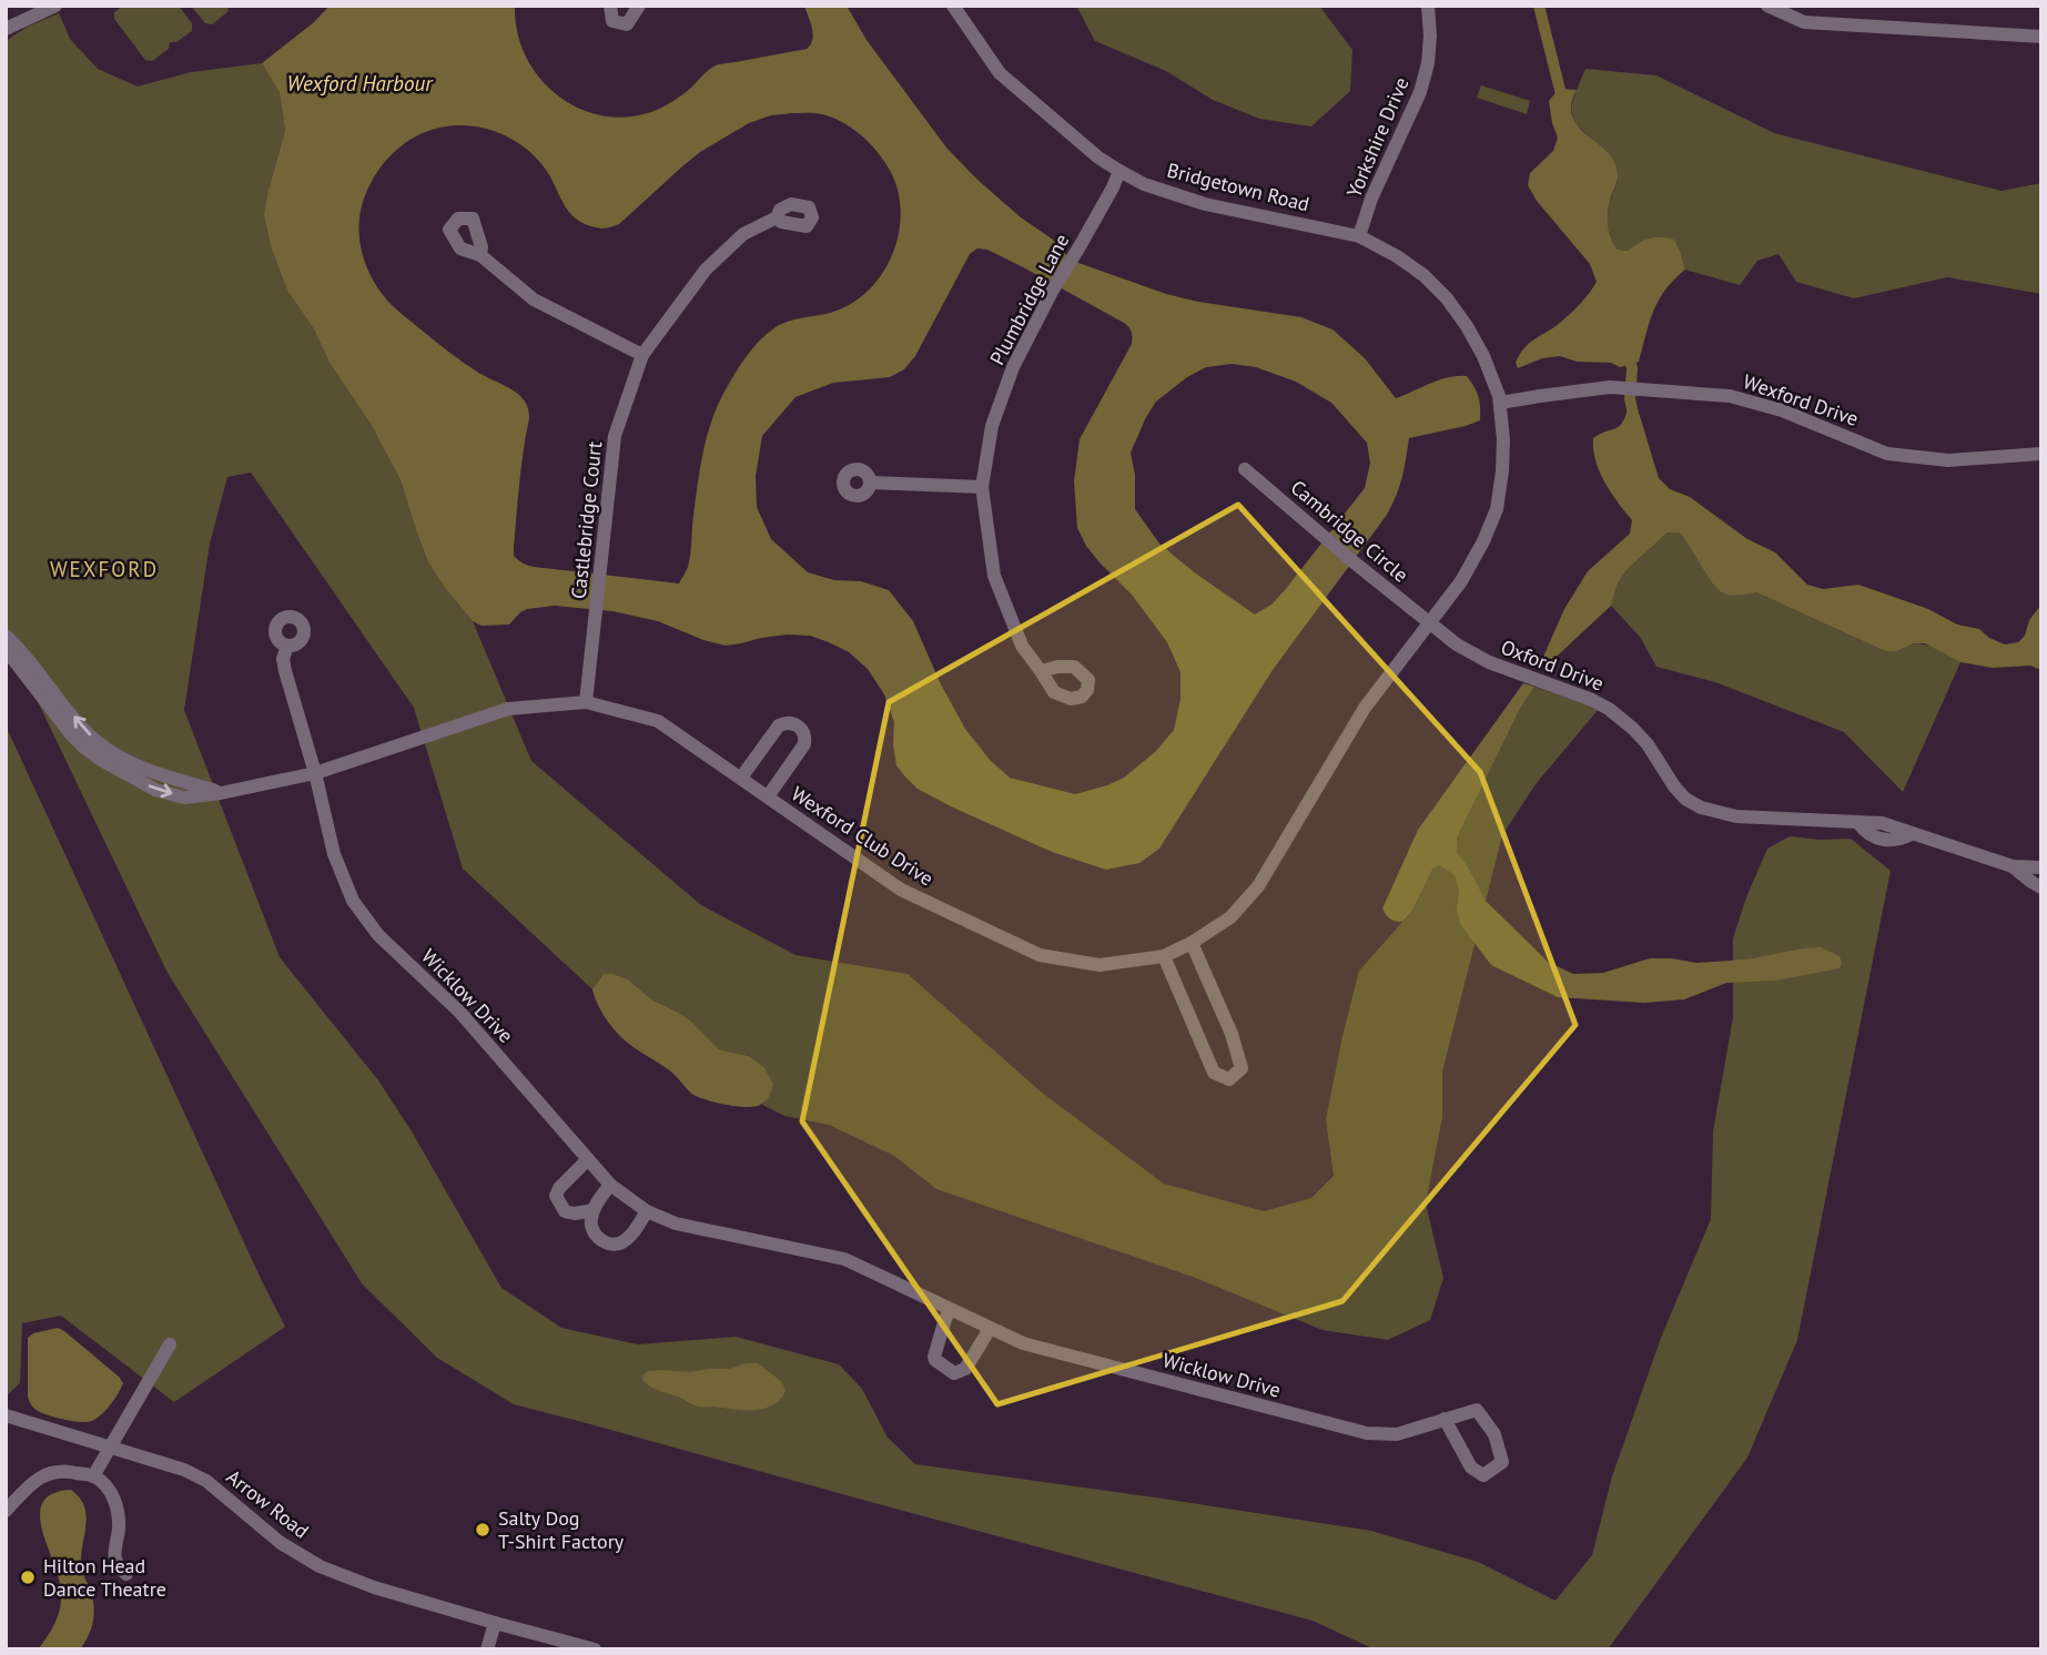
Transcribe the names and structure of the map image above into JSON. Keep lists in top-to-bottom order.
{
  "streets": {
    "street": [
      "Yorkshire Drive",
      "Bridgetown Road",
      "Plumbridge Lane",
      "Wexford Drive",
      "Castlebridge Court",
      "Cambridge Circle",
      "Oxford Drive",
      "Wexford Club Drive",
      "Wicklow Drive",
      "Arrow Road"
    ]
  },
  "crossings": [
    ["Yorkshire Drive", "Bridgetown Road"],
    ["Bridgetown Road", "Plumbridge Lane"],
    ["Bridgetown Road", "Wexford Drive"],
    ["Bridgetown Road", "Wexford Club Drive"],
    ["Wexford Drive", "Wexford Club Drive"],
    ["Castlebridge Court", "Wexford Club Drive"],
    ["Cambridge Circle", "Oxford Drive"],
    ["Cambridge Circle", "Wexford Club Drive"],
    ["Oxford Drive", "Wexford Club Drive"],
    ["Wexford Club Drive", "Wicklow Drive"]
  ],
  "districts": ["WEXFORD"],
  "water": ["Wexford Harbour"],
  "places": ["Salty Dog T-Shirt Factory", "Hilton Head Dance Theatre"]
}
